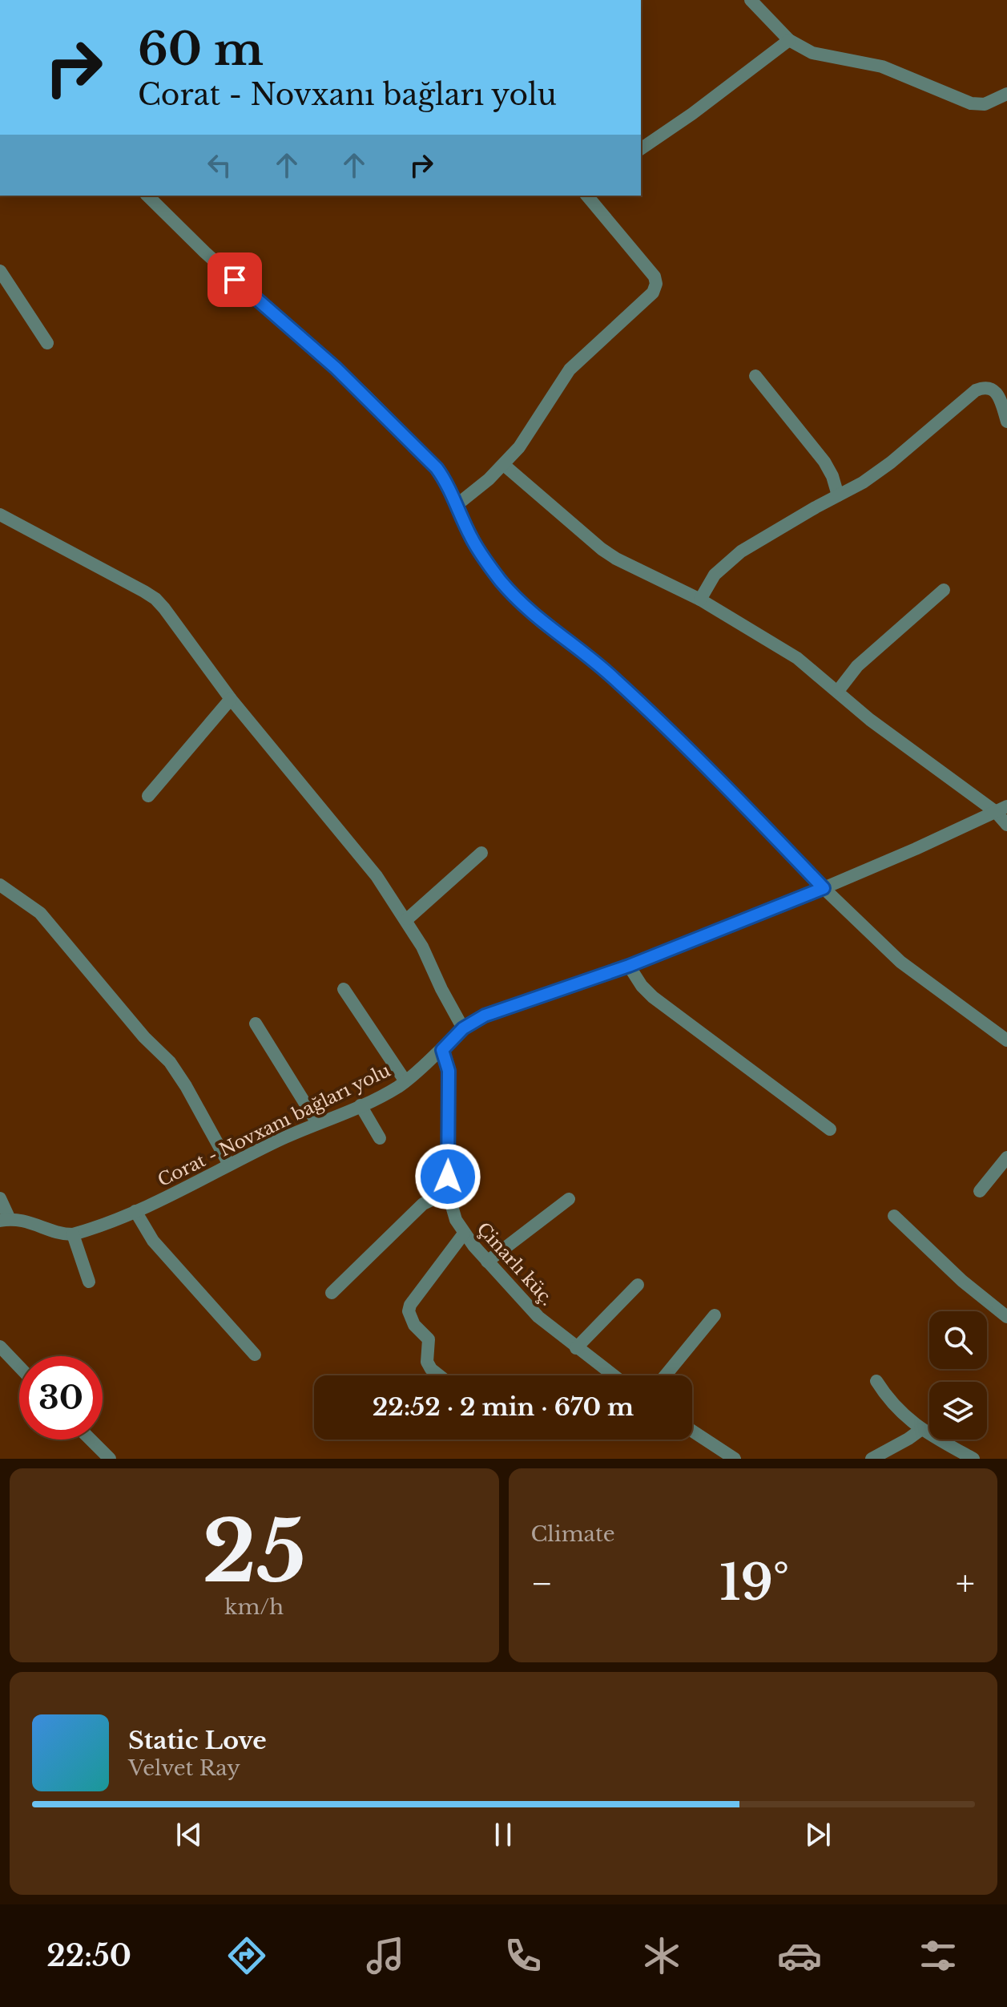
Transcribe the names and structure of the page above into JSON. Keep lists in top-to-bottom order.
{
  "streets": {
    "street": ["Corat - Novxanı bağları yolu", "Çinarlı küç."]
  },
  "crossings": [
    ["Corat - Novxanı bağları yolu", "Çinarlı küç."]
  ],
  "page": {
    "turn": ["60 m", "Corat - Novxanı bağları yolu"],
    "limit": "30",
    "trip": "22:52 · 2 min · 670 m",
    "tile": [
      ["25", "km/h"],
      "Climate"
    ],
    "heat": ["−", "19°", "+"],
    "song": ["Static Love", "Velvet Ray"],
    "tabs": "22:50"
  }
}
